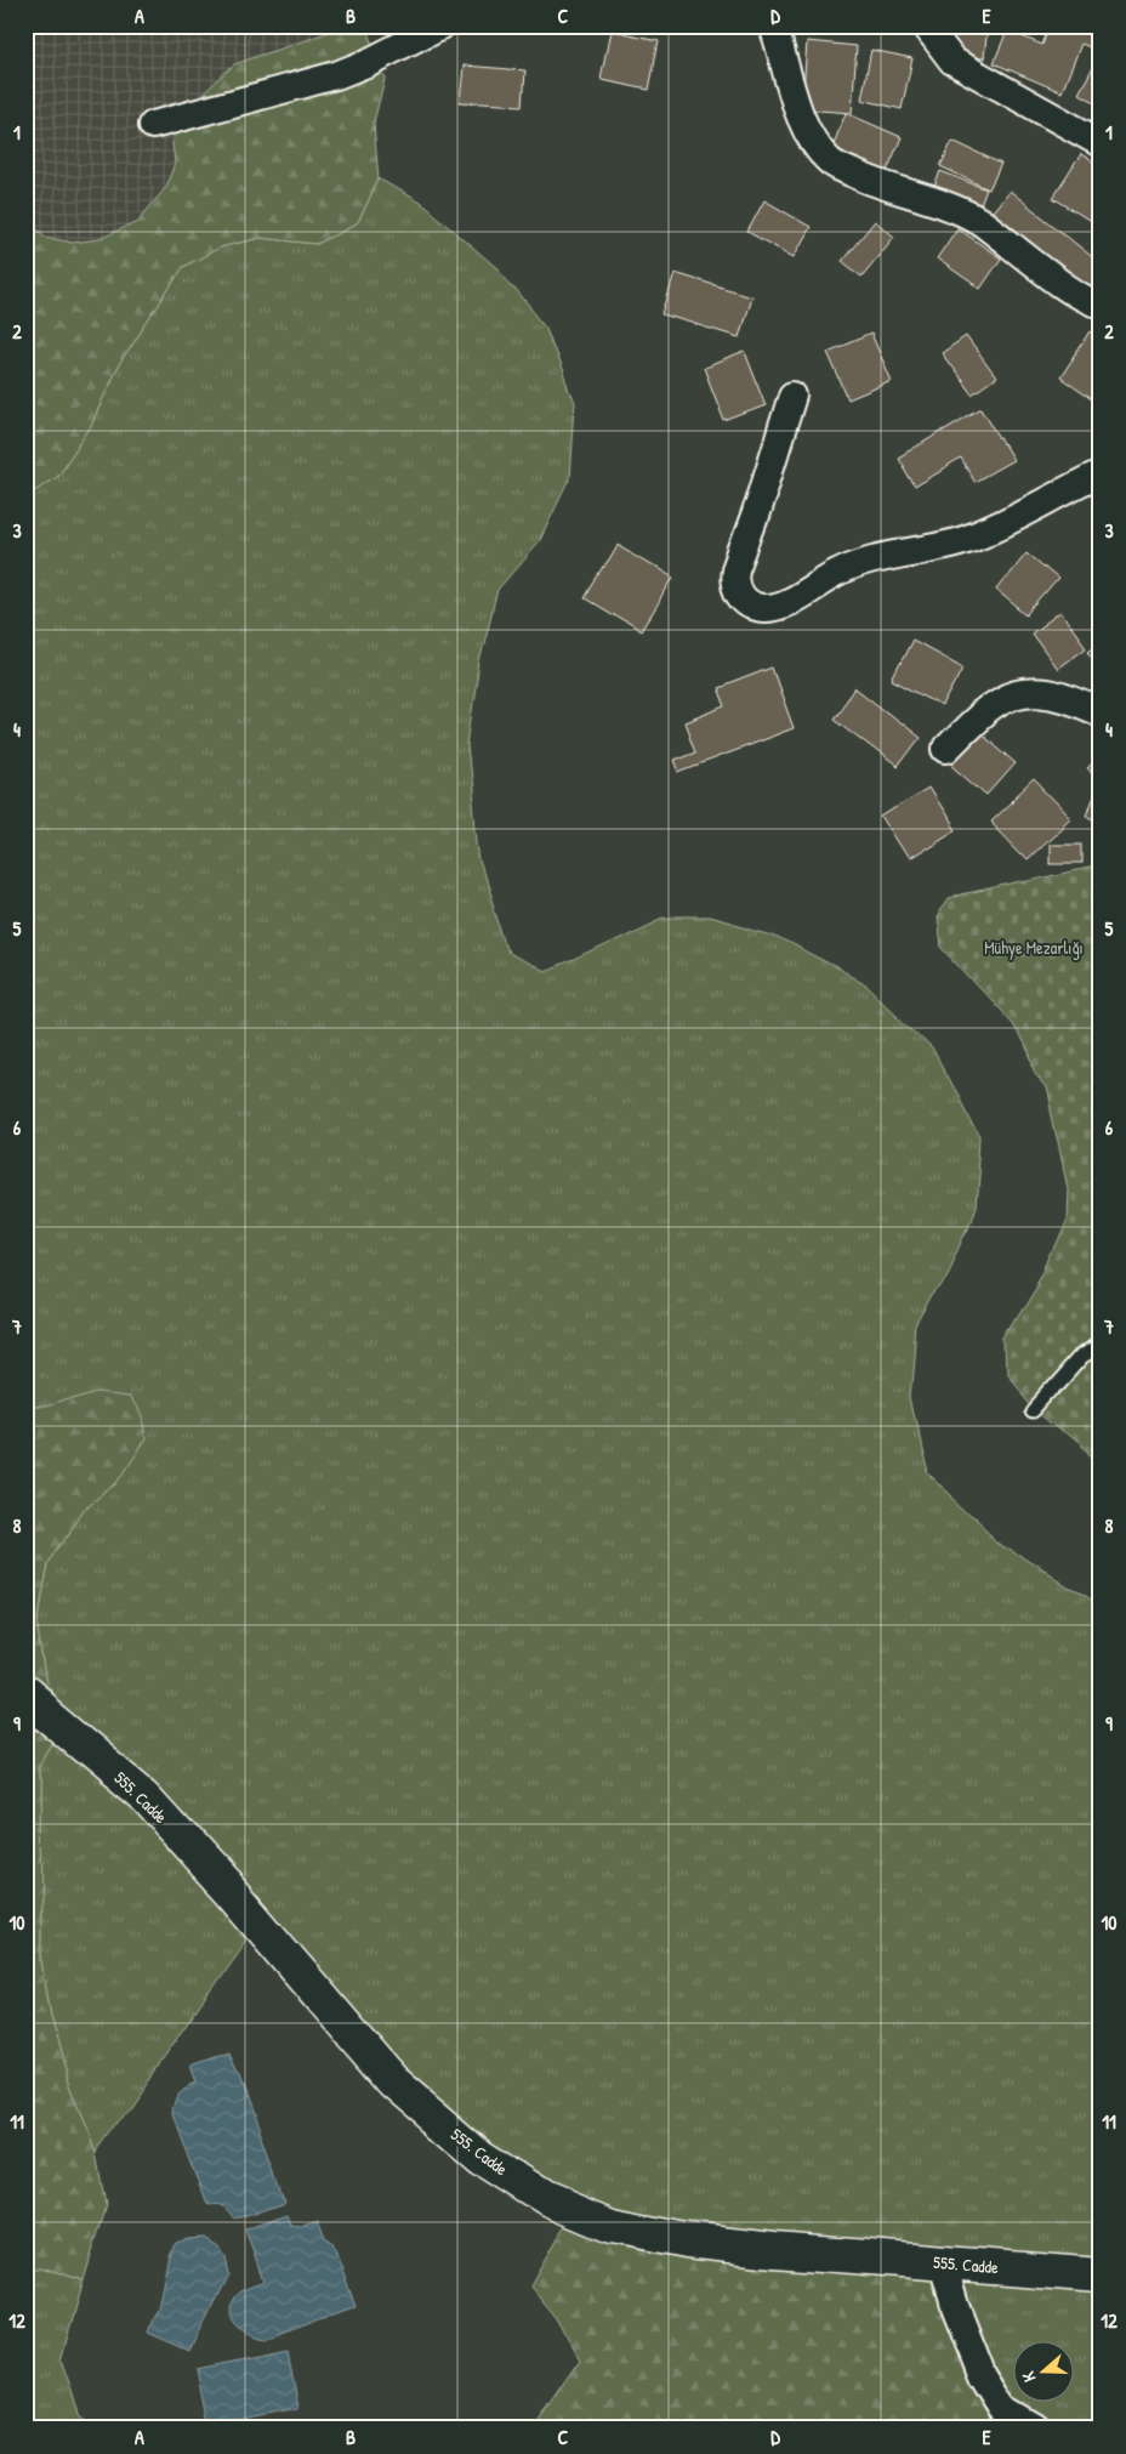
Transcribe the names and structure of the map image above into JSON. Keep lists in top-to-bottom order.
{
  "streets": {
    "street": ["555. Cadde"]
  },
  "parks": ["Mühye Mezarlığı"],
  "north": "left",
  "grid": {
    "columns": [
      "A",
      "B",
      "C",
      "D",
      "E"
    ],
    "rows": [
      "1",
      "2",
      "3",
      "4",
      "5",
      "6",
      "7",
      "8",
      "9",
      "10",
      "11",
      "12"
    ]
  }
}
